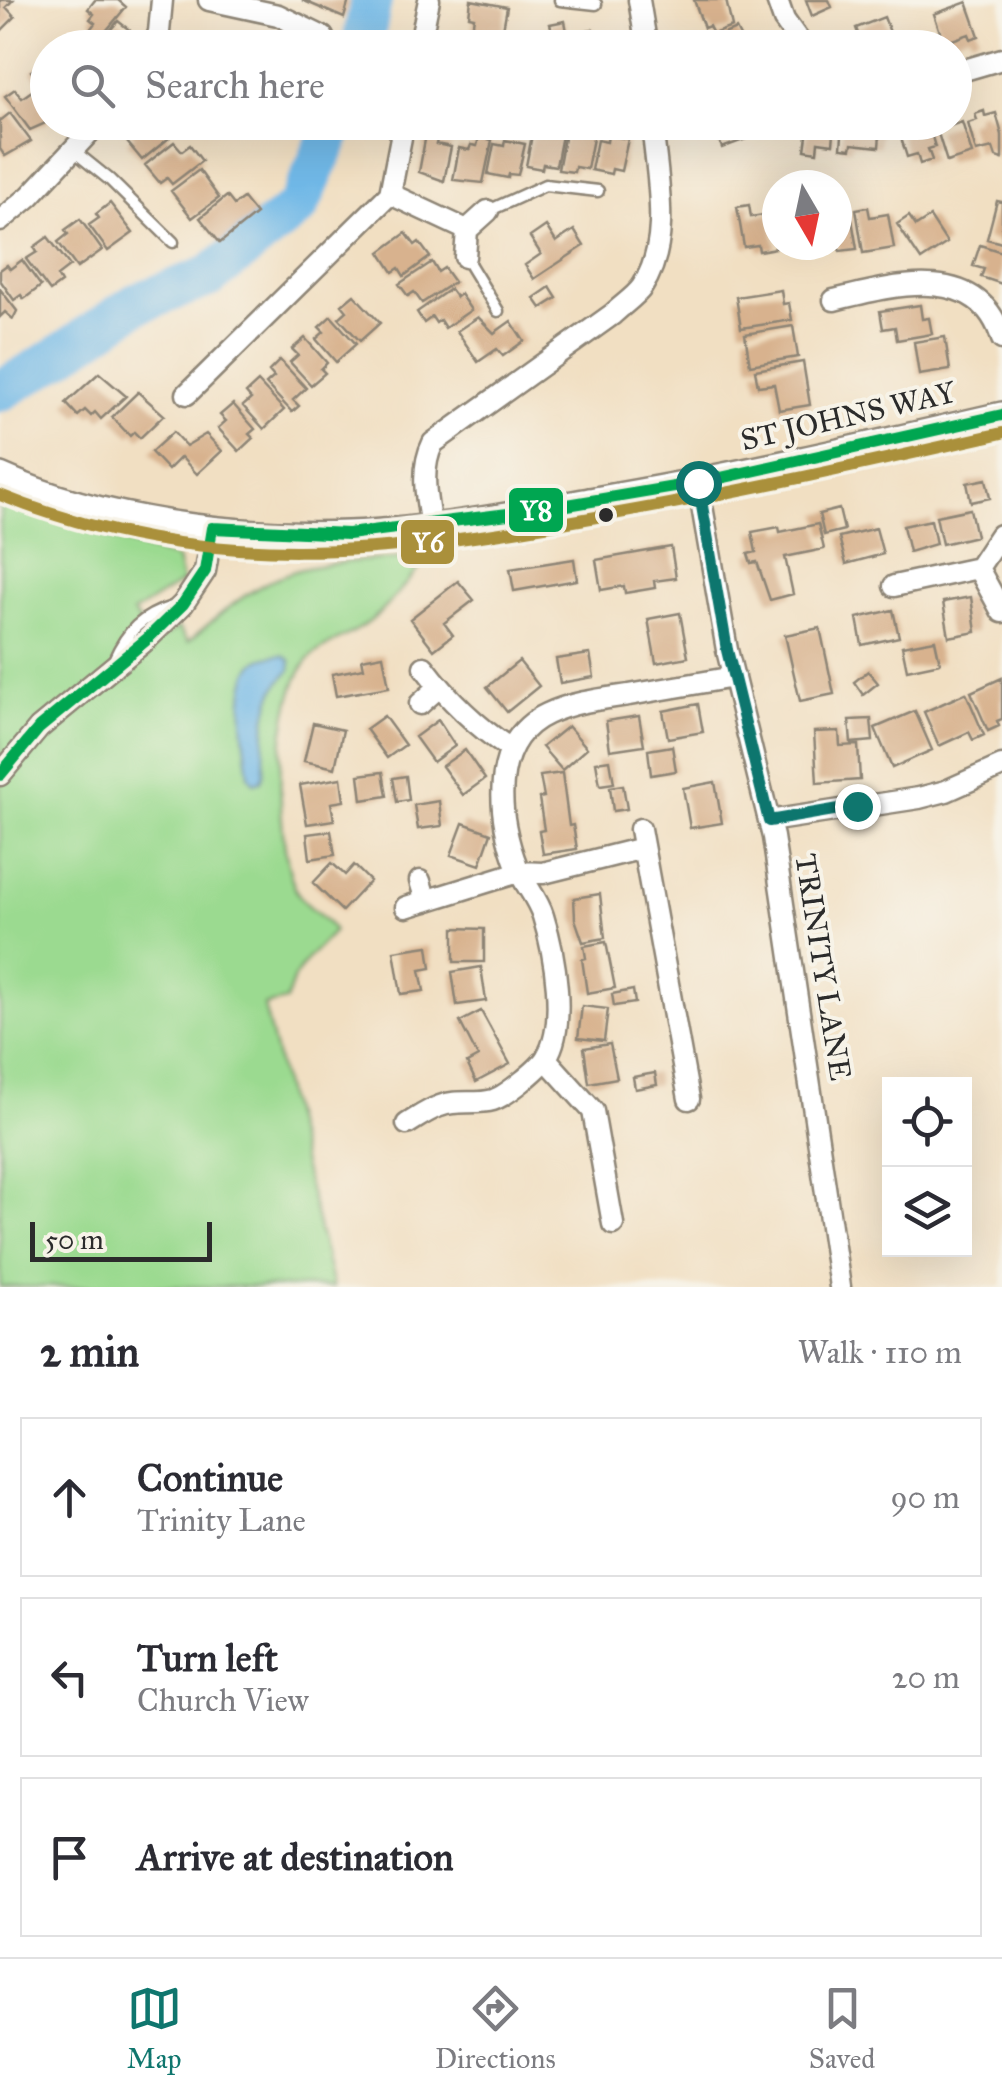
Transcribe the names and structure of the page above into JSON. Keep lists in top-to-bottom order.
{
  "streets": {
    "street": ["ST JOHNS WAY", "TRINITY LANE"]
  },
  "crossings": [
    ["ST JOHNS WAY", "TRINITY LANE"]
  ],
  "lines": ["transit line Y8", "transit line Y6"],
  "scale_bar": "50 m",
  "north": "bottom",
  "page": {
    "search": "Search here",
    "scale": "50 m",
    "heading": ["2 min", "Walk · 110 m"],
    "list": [
      ["Continue", "Trinity Lane", "90 m"],
      ["Turn left", "Church View", "20 m"],
      "Arrive at destination"
    ],
    "nav": ["Map", "Directions", "Saved"]
  }
}
